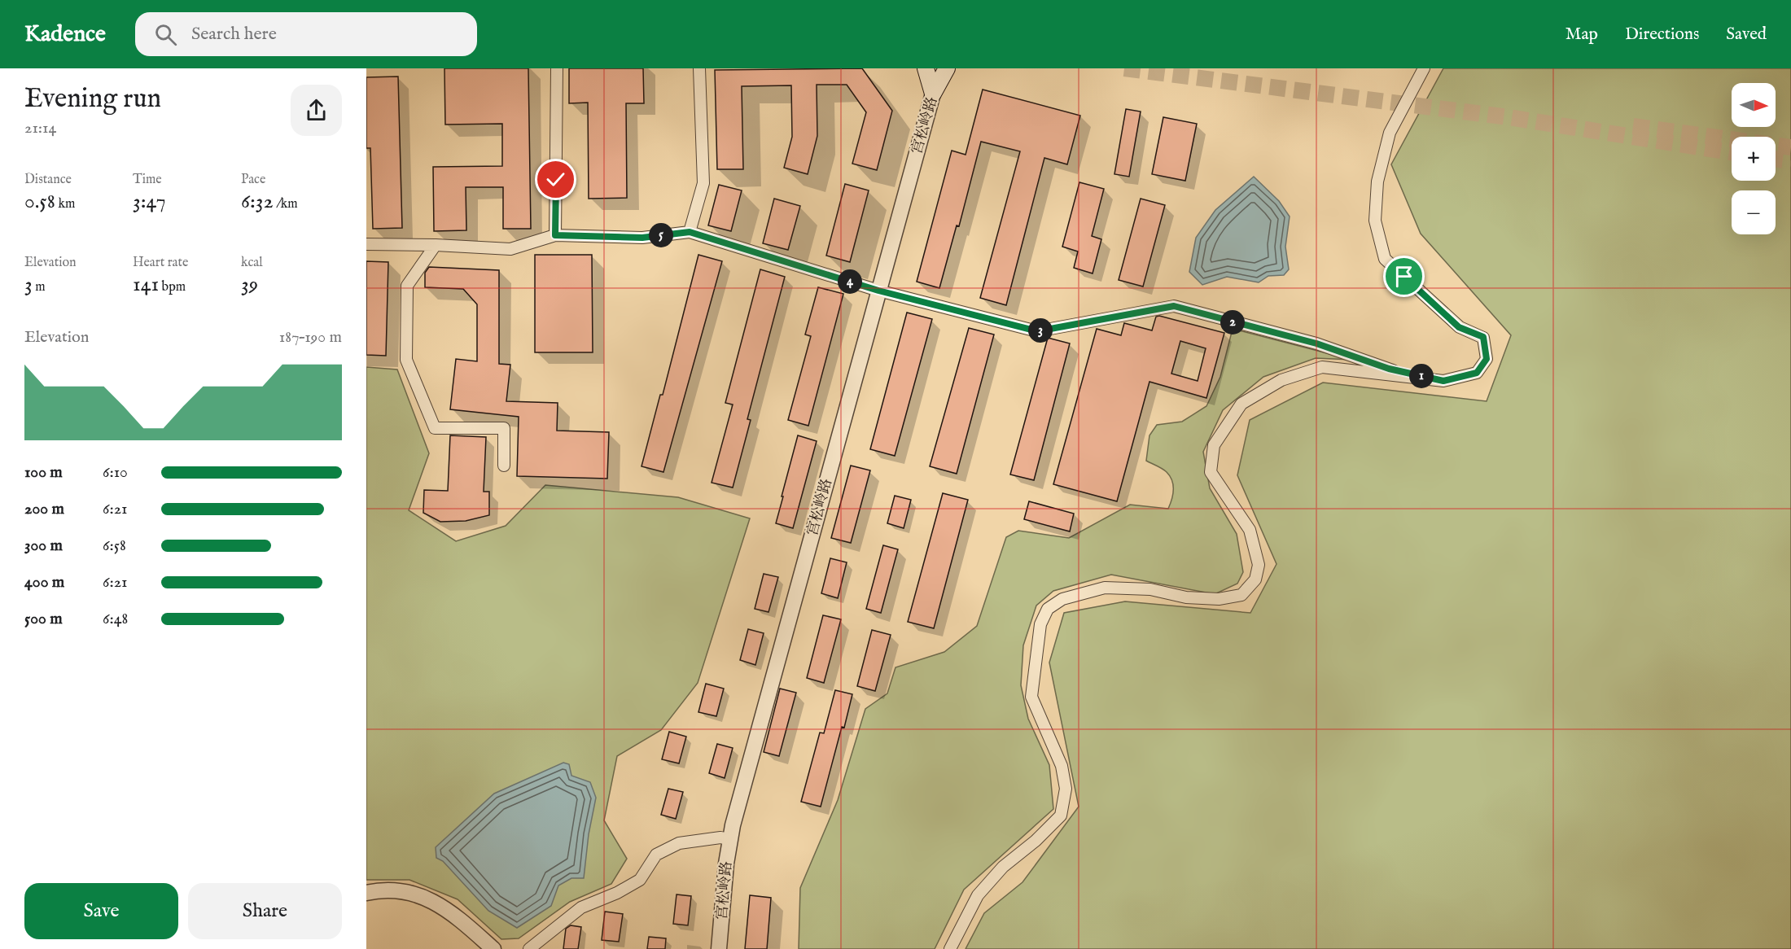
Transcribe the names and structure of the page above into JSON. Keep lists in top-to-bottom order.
{
  "streets": {
    "main road": ["宫松岭路"]
  },
  "north": "right",
  "page": {
    "header": "Kadence",
    "search": "Search here",
    "nav": ["Map", "Directions", "Saved"],
    "heading": ["Evening run", "21:14"],
    "map_buttons": ["+", "−"],
    "stats": [
      ["Distance", "0.58 km"],
      ["Time", "3:47"],
      ["Pace", "6:32 /km"],
      ["Elevation", "3 m"],
      ["Heart rate", "141 bpm"],
      ["kcal", "39"]
    ],
    "pins": [
      "5",
      "4",
      "2",
      "3",
      "1"
    ],
    "chart": ["Elevation", "187–190 m"],
    "list": [
      {
        "name": "100 m",
        "note": "6:10"
      },
      {
        "name": "200 m",
        "note": "6:21"
      },
      {
        "name": "300 m",
        "note": "6:58"
      },
      {
        "name": "400 m",
        "note": "6:21"
      },
      {
        "name": "500 m",
        "note": "6:48"
      }
    ],
    "buttons": ["Save", "Share"]
  }
}
